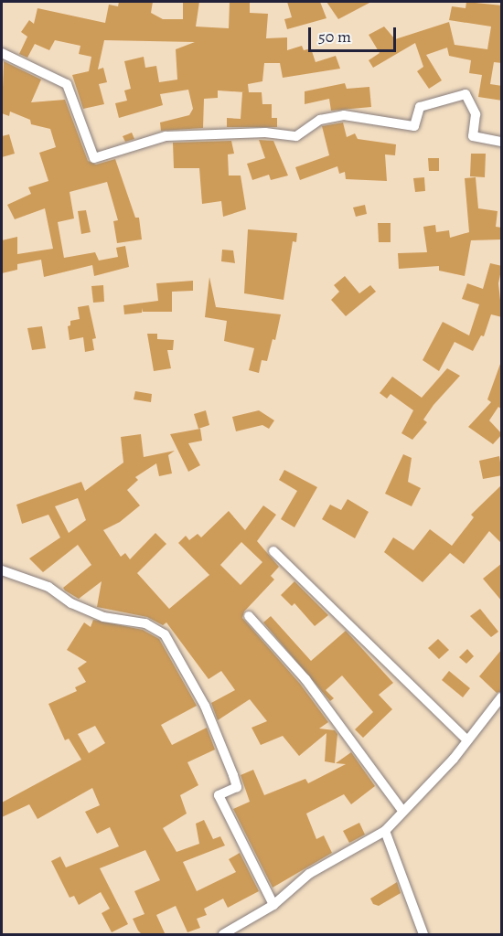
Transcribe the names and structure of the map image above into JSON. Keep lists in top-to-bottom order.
{
  "scale_bar": "50 m"
}
